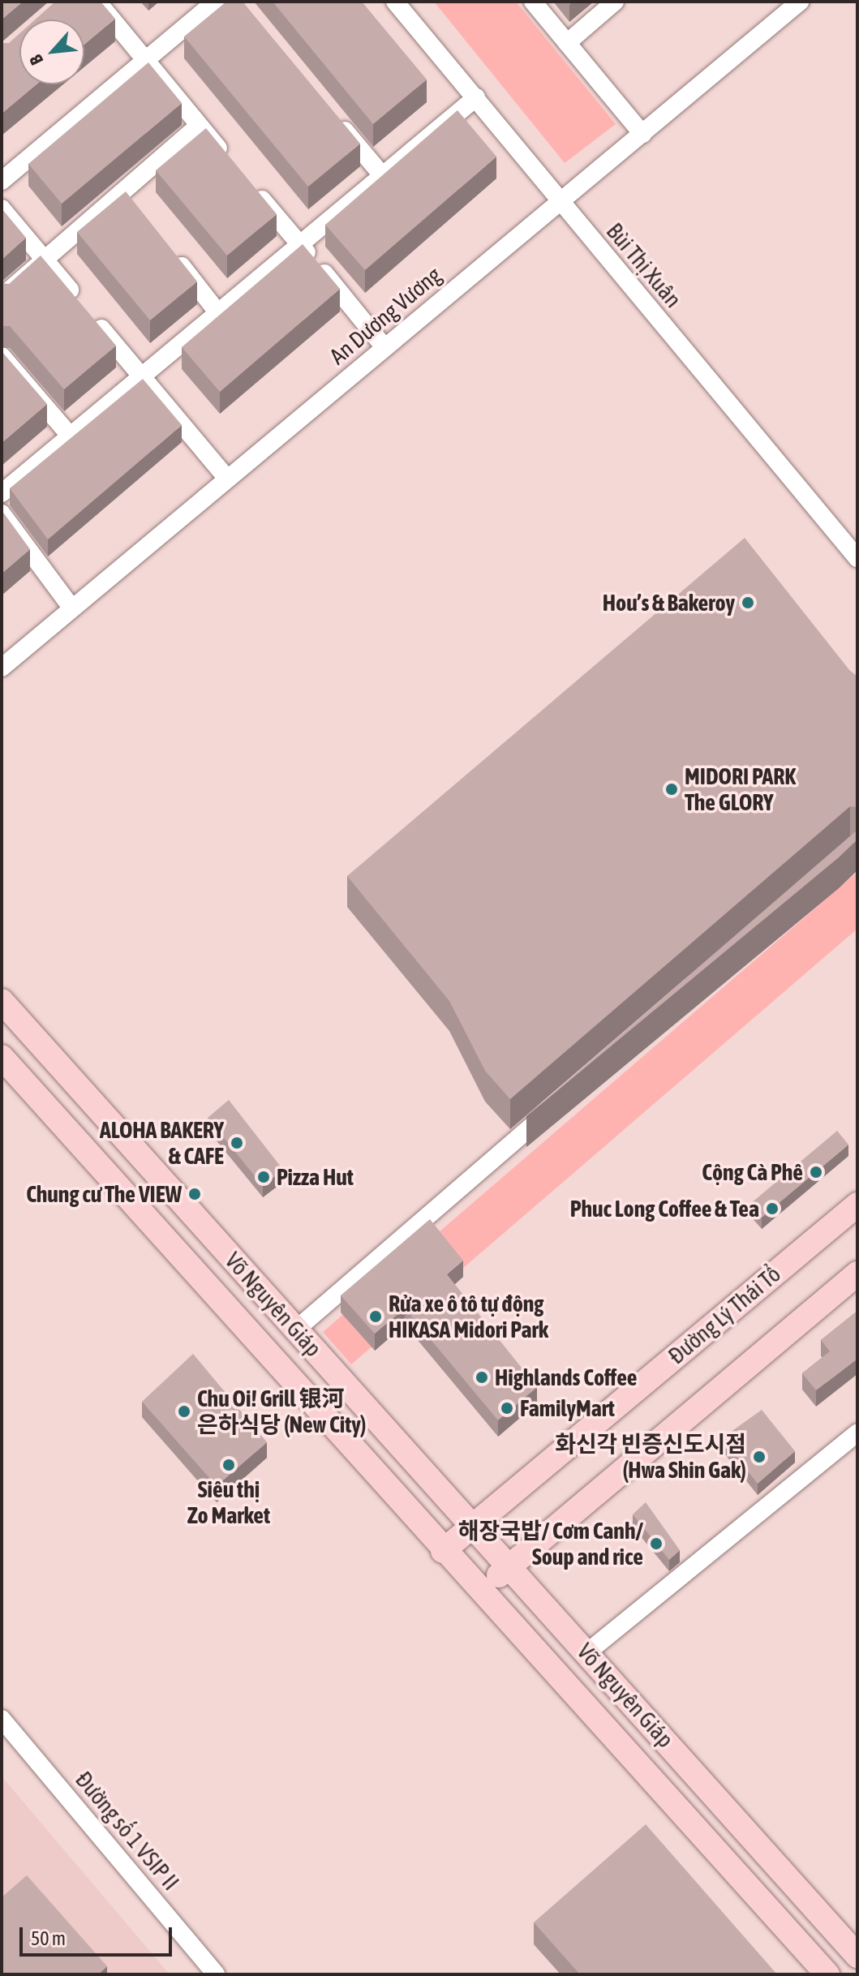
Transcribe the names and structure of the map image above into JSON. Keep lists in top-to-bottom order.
{
  "streets": {
    "main road": ["Võ Nguyên Giáp", "Đường Lý Thái Tổ"],
    "street": ["Bùi Thị Xuân", "An Dương Vương", "Đường số 1 VSIP II"]
  },
  "crossings": [
    ["Bùi Thị Xuân", "An Dương Vương"],
    ["Võ Nguyên Giáp", "Đường Lý Thái Tổ"]
  ],
  "places": [
    "Hou’s & Bakeroy",
    "MIDORI PARK The GLORY",
    "ALOHA BAKERY & CAFE",
    "Cộng Cà Phê",
    "Pizza Hut",
    "Chung cư The VIEW",
    "Phuc Long Coffee & Tea",
    "Rửa xe ô tô tự động HIKASA Midori Park",
    "Highlands Coffee",
    "FamilyMart",
    "Chu Oi! Grill 银河 은하식당 (New City)",
    "화신각 빈증신도시점 (Hwa Shin Gak)",
    "Siêu thị Zo Market",
    "해장국밥/ Cơm Canh/ Soup and rice"
  ],
  "scale_bar": "50 m",
  "north": "bottom left"
}
